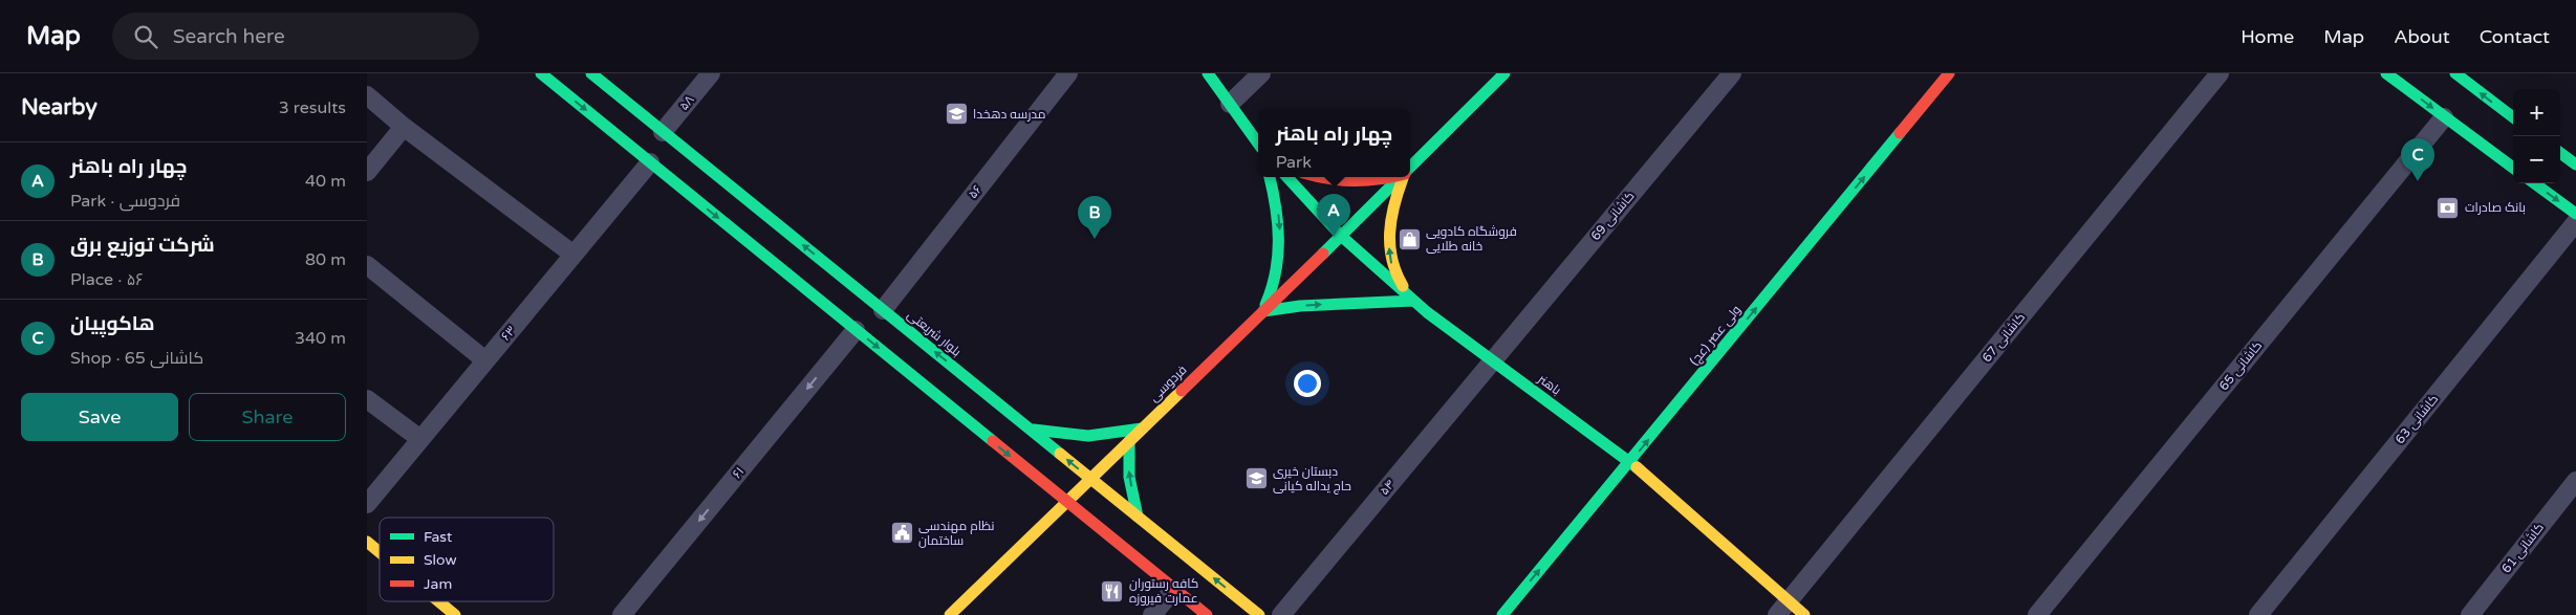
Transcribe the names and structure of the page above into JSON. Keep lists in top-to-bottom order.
{
  "streets": {
    "main road": [
      "بلوار شریعتی",
      "ولی عصر (عج)",
      "فردوسی",
      "باهنر"
    ],
    "street": [
      "۵۸",
      "۵۶",
      "کاشانی 69",
      "۶۳",
      "کاشانی 67",
      "کاشانی 65",
      "کاشانی 63",
      "۶۱",
      "۵۴",
      "کاشانی 61"
    ]
  },
  "crossings": [
    ["۵۸", "بلوار شریعتی"],
    ["۵۶", "بلوار شریعتی"],
    ["کاشانی 69", "باهنر"],
    ["کاشانی 69", "۵۴"],
    ["بلوار شریعتی", "فردوسی"],
    ["ولی عصر (عج)", "باهنر"],
    ["کاشانی 67", "باهنر"],
    ["فردوسی", "باهنر"],
    ["باهنر", "۵۴"]
  ],
  "one_way": ["ولی عصر (عج)", "۶۱"],
  "places": {
    "school or university": ["مدرسه دهخدا", "دبستان خیری حاج یداله کیانی"],
    "bank": ["بانک صادرات"],
    "shop": ["فروشگاه کادویی خانه طلایی"],
    "public building": ["نظام مهندسی ساختمان"],
    "restaurant": ["کافه رستوران عمارت فیروزه"]
  },
  "legend": ["Fast", "Slow", "Jam"],
  "page": {
    "header": "Map",
    "search": "Search here",
    "nav": [
      "Home",
      "Map",
      "About",
      "Contact"
    ],
    "heading": ["Nearby", "3 results"],
    "map_buttons": ["+", "−"],
    "popup": ["چهار راه باهنر", "Park"],
    "pins": ["C", "A", "B"],
    "list": [
      {
        "mark": "A",
        "name": "چهار راه باهنر",
        "note": "Park · فردوسی",
        "value": "40 m"
      },
      {
        "mark": "B",
        "name": "شرکت توزیع برق",
        "note": "Place · ۵۶",
        "value": "80 m"
      },
      {
        "mark": "C",
        "name": "هاکوپیان",
        "note": "Shop · کاشانی 65",
        "value": "340 m"
      }
    ],
    "buttons": ["Save", "Share"]
  }
}
